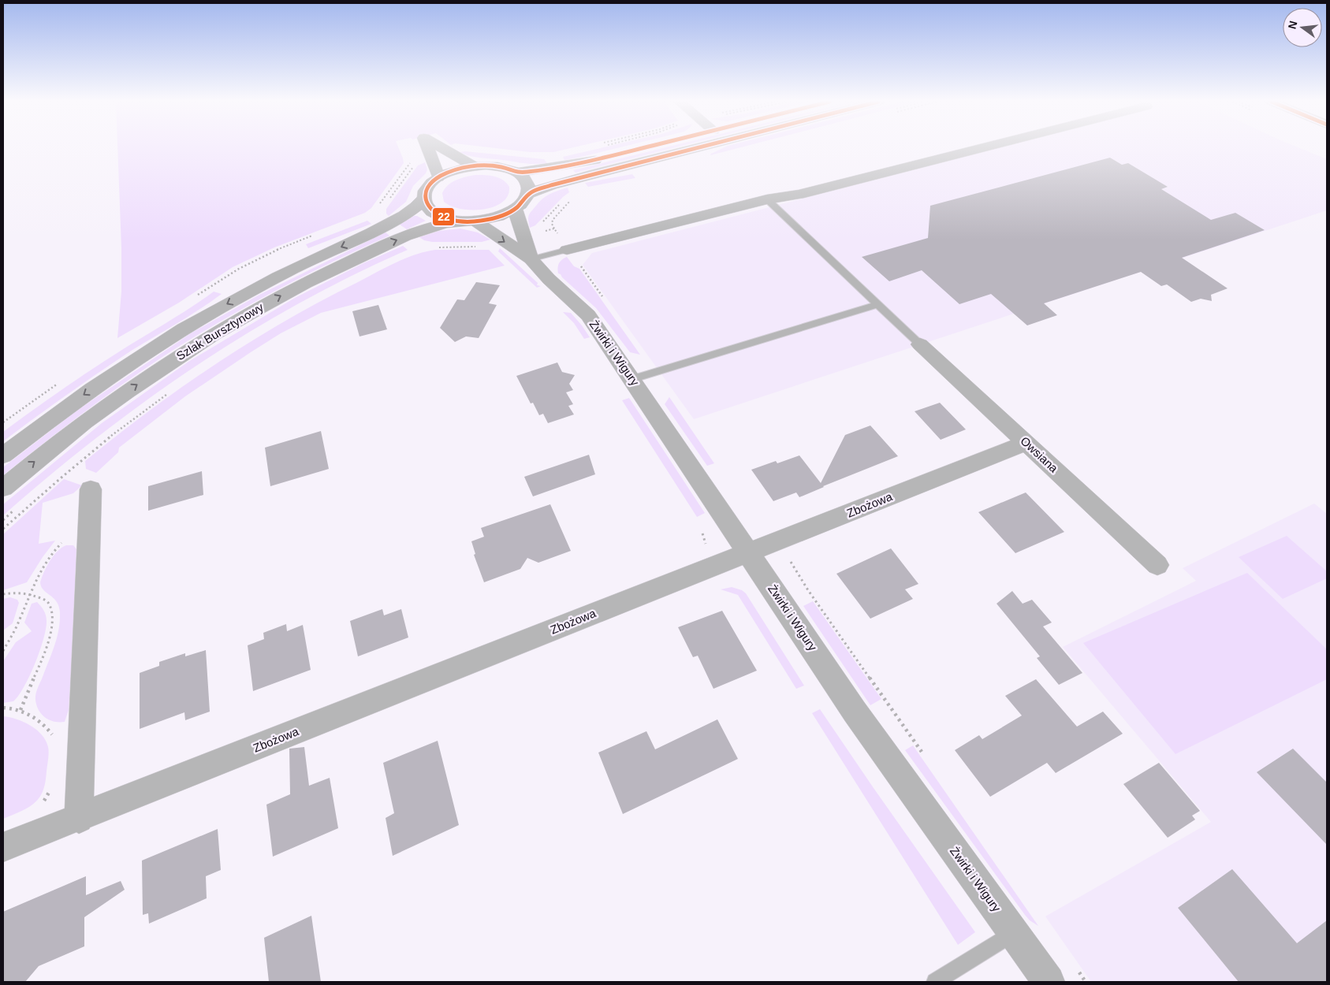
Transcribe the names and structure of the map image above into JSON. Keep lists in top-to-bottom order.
{
  "streets": {
    "street": [
      "Szlak Bursztynowy",
      "Żwirki i Wigury",
      "Owsiana",
      "Zbożowa"
    ]
  },
  "crossings": [
    ["Szlak Bursztynowy", "Żwirki i Wigury"],
    ["Żwirki i Wigury", "Zbożowa"],
    ["Owsiana", "Zbożowa"]
  ],
  "lines": ["transit line 22"],
  "north": "left"
}
